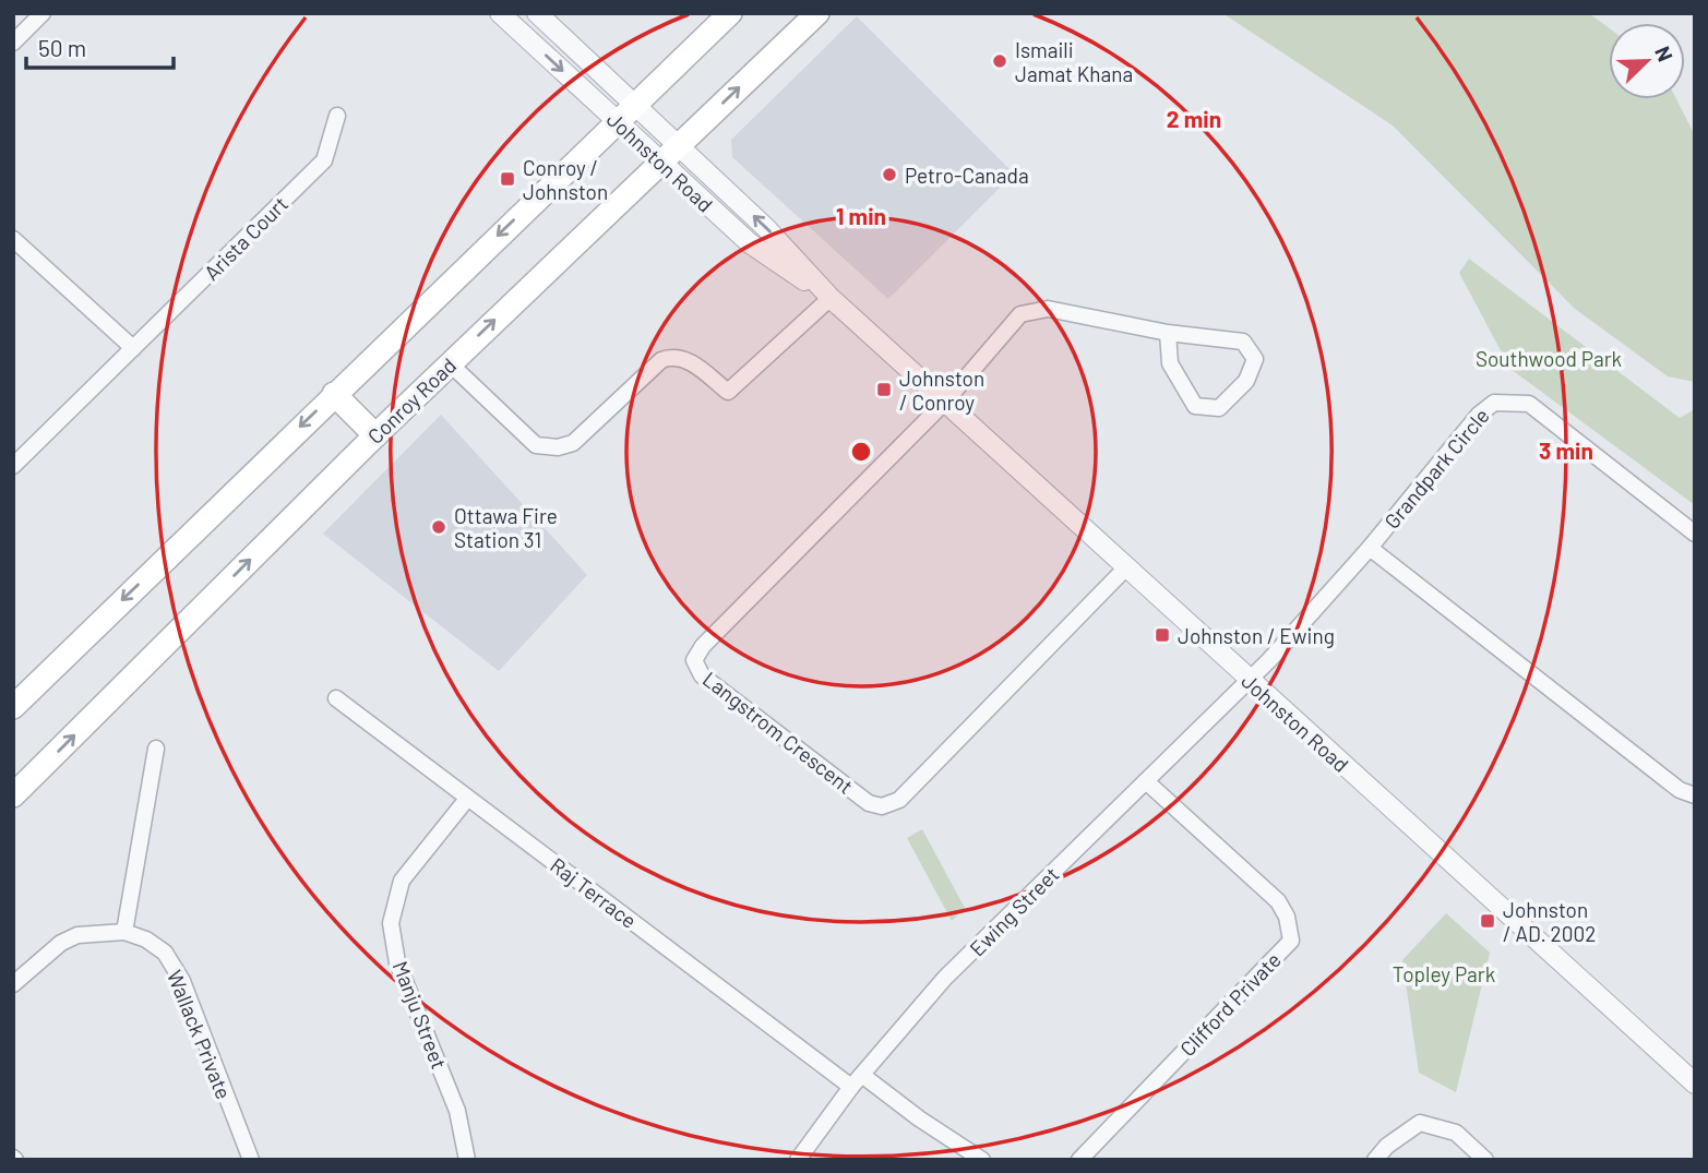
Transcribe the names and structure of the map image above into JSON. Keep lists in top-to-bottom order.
{
  "streets": {
    "main road": ["Conroy Road"],
    "street": [
      "Johnston Road",
      "Arista Court",
      "Grandpark Circle",
      "Langstrom Crescent",
      "Raj Terrace",
      "Ewing Street",
      "Clifford Private",
      "Manju Street",
      "Wallack Private"
    ]
  },
  "crossings": [
    ["Johnston Road", "Conroy Road"],
    ["Johnston Road", "Grandpark Circle"],
    ["Johnston Road", "Langstrom Crescent"],
    ["Johnston Road", "Ewing Street"],
    ["Grandpark Circle", "Ewing Street"],
    ["Raj Terrace", "Ewing Street"],
    ["Raj Terrace", "Manju Street"],
    ["Ewing Street", "Clifford Private"]
  ],
  "parks": ["Southwood Park", "Topley Park"],
  "places": {
    "other": ["Ismaili Jamat Khana", "Petro-Canada", "Ottawa Fire Station 31"],
    "transit": [
      "Conroy / Johnston",
      "Johnston / Conroy",
      "Johnston / Ewing",
      "Johnston / AD. 2002"
    ]
  },
  "scale_bar": "50 m",
  "north": "top right",
  "rings": ["2 min", "1 min", "3 min"]
}
